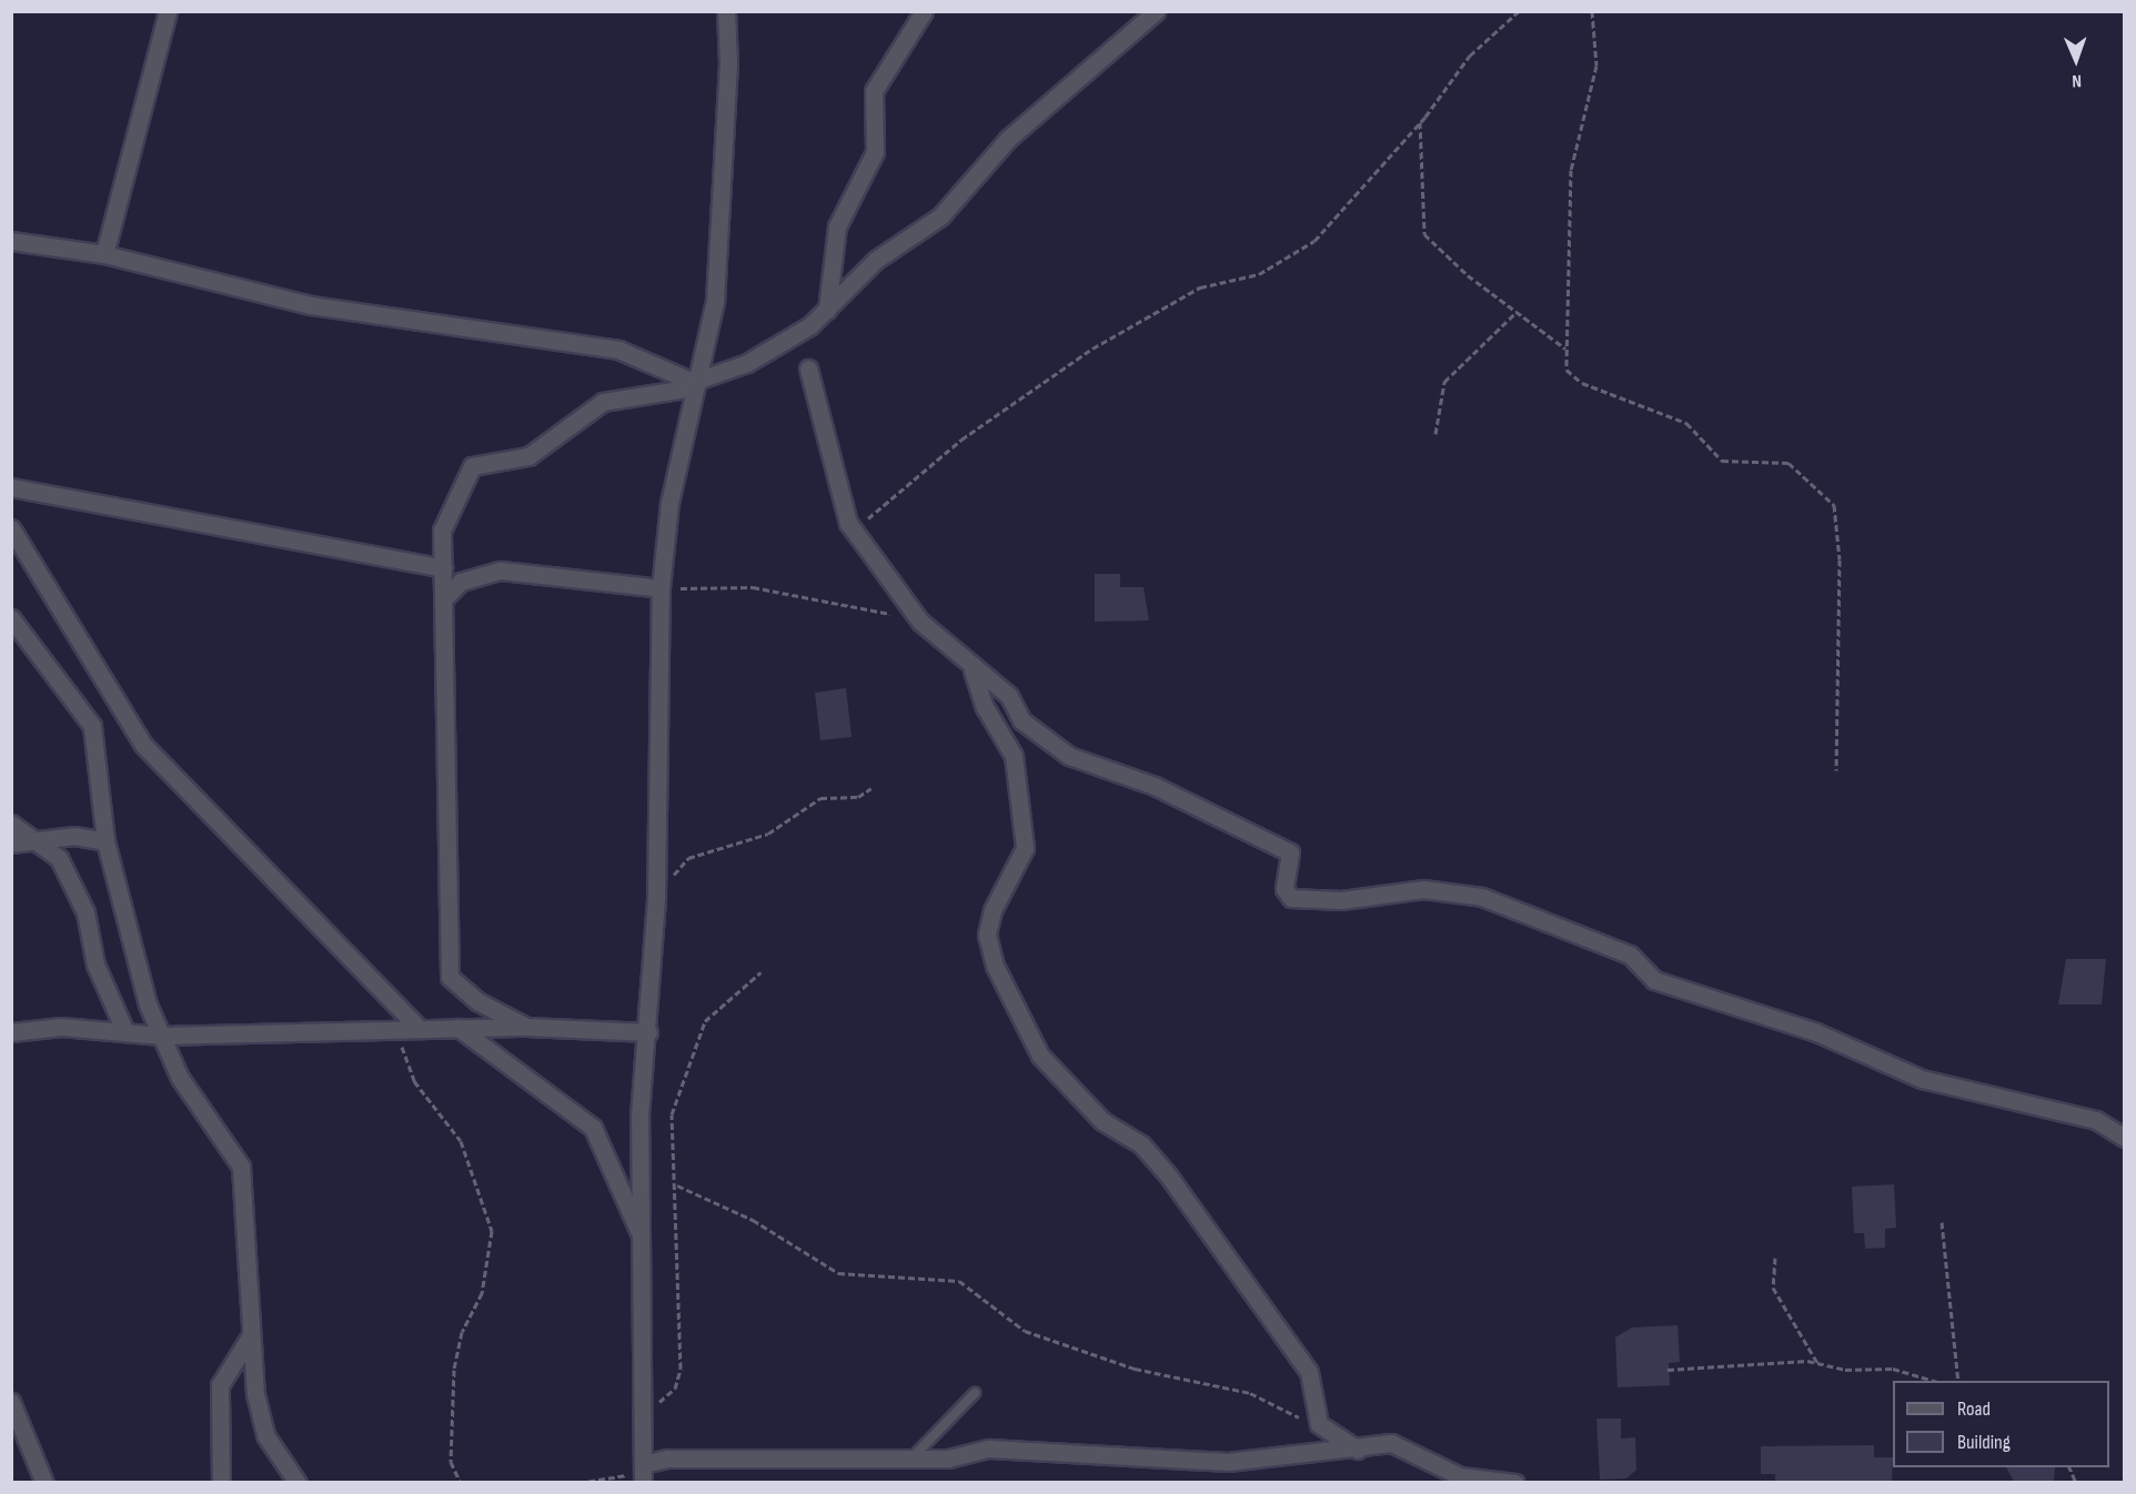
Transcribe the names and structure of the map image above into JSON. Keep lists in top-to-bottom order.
{
  "legend": ["Road", "Building"],
  "north": "bottom"
}
